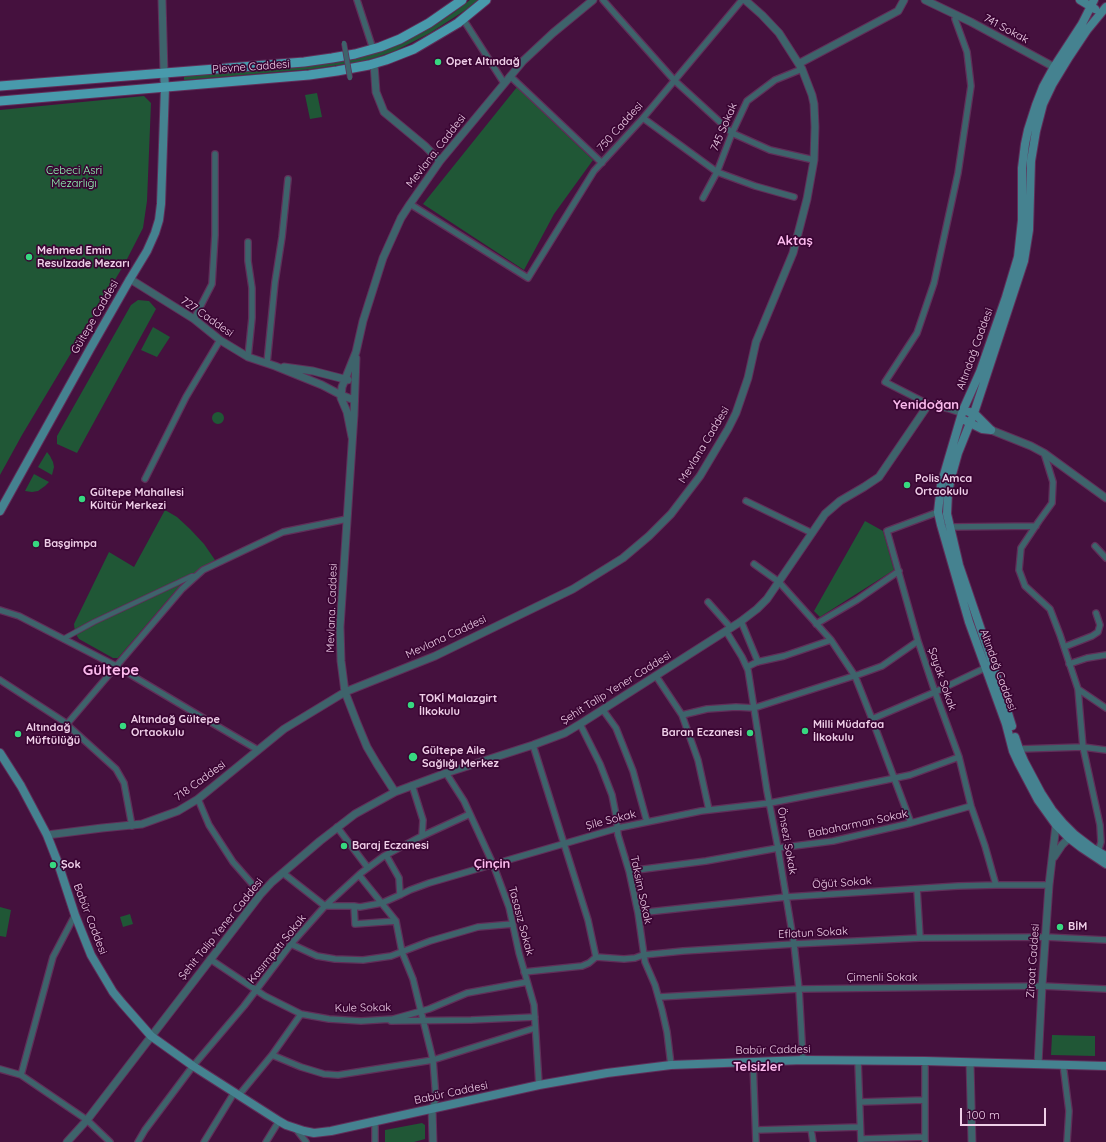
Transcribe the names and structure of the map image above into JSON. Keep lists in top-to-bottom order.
{
  "streets": {
    "main road": [
      "Plevne Caddesi",
      "Gültepe Caddesi",
      "Altındağ Caddesi",
      "Babür Caddesi"
    ],
    "street": [
      "741 Sokak",
      "750 Caddesi",
      "745 Sokak",
      "Mevlana. Caddesi",
      "727 Caddesi",
      "Mevlana Caddesi",
      "Şayak Sokak",
      "Şehit Talip Yener Caddesi",
      "718 Caddesi",
      "Şile Sokak",
      "Babaharman Sokak",
      "Önsezi Sokak",
      "Öğüt Sokak",
      "Taksim Sokak",
      "Tasasız Sokak",
      "Eflatun Sokak",
      "Kasımpatı Sokak",
      "Ziraat Caddesi",
      "Çimenli Sokak",
      "Kule Sokak"
    ]
  },
  "crossings": [
    ["741 Sokak", "Altındağ Caddesi"],
    ["Plevne Caddesi", "Gültepe Caddesi"],
    ["750 Caddesi", "Mevlana. Caddesi"],
    ["745 Sokak", "Mevlana Caddesi"],
    ["Mevlana. Caddesi", "727 Caddesi"],
    ["Mevlana. Caddesi", "Mevlana Caddesi"],
    ["Mevlana. Caddesi", "Şehit Talip Yener Caddesi"],
    ["Mevlana. Caddesi", "718 Caddesi"],
    ["Gültepe Caddesi", "727 Caddesi"],
    ["Altındağ Caddesi", "Şayak Sokak"],
    ["Altındağ Caddesi", "Ziraat Caddesi"],
    ["Mevlana Caddesi", "718 Caddesi"],
    ["Şayak Sokak", "Şile Sokak"],
    ["Şayak Sokak", "Babaharman Sokak"],
    ["Şayak Sokak", "Öğüt Sokak"],
    ["Şehit Talip Yener Caddesi", "Önsezi Sokak"],
    ["Şehit Talip Yener Caddesi", "Taksim Sokak"],
    ["Şehit Talip Yener Caddesi", "Babür Caddesi"],
    ["Şehit Talip Yener Caddesi", "Tasasız Sokak"],
    ["Şehit Talip Yener Caddesi", "Kule Sokak"],
    ["718 Caddesi", "Babür Caddesi"],
    ["Şile Sokak", "Önsezi Sokak"],
    ["Şile Sokak", "Taksim Sokak"],
    ["Şile Sokak", "Tasasız Sokak"],
    ["Şile Sokak", "Kasımpatı Sokak"],
    ["Babaharman Sokak", "Önsezi Sokak"],
    ["Babaharman Sokak", "Taksim Sokak"],
    ["Önsezi Sokak", "Öğüt Sokak"],
    ["Önsezi Sokak", "Babür Caddesi"],
    ["Önsezi Sokak", "Eflatun Sokak"],
    ["Önsezi Sokak", "Çimenli Sokak"],
    ["Öğüt Sokak", "Taksim Sokak"],
    ["Öğüt Sokak", "Ziraat Caddesi"],
    ["Taksim Sokak", "Babür Caddesi"],
    ["Taksim Sokak", "Eflatun Sokak"],
    ["Taksim Sokak", "Çimenli Sokak"],
    ["Babür Caddesi", "Tasasız Sokak"],
    ["Babür Caddesi", "Kasımpatı Sokak"],
    ["Babür Caddesi", "Ziraat Caddesi"],
    ["Tasasız Sokak", "Kasımpatı Sokak"],
    ["Tasasız Sokak", "Kule Sokak"],
    ["Eflatun Sokak", "Ziraat Caddesi"],
    ["Kasımpatı Sokak", "Kule Sokak"],
    ["Ziraat Caddesi", "Çimenli Sokak"]
  ],
  "districts": [
    "Aktaş",
    "Yenidoğan",
    "Gültepe",
    "Çinçin",
    "Telsizler"
  ],
  "parks": ["Cebeci Asri Mezarlığı"],
  "places": [
    "Opet Altındağ",
    "Mehmed Emin Resulzade Mezarı",
    "Polis Amca Ortaokulu",
    "Gültepe Mahallesi Kültür Merkezi",
    "Başgimpa",
    "TOKİ Malazgirt İlkokulu",
    "Altındağ Gültepe Ortaokulu",
    "Milli Müdafaa İlkokulu",
    "Baran Eczanesi",
    "Altındağ Müftülüğü",
    "Gültepe Aile Sağlığı Merkez",
    "Baraj Eczanesi",
    "Şok",
    "BİM"
  ],
  "scale_bar": "100 m"
}
